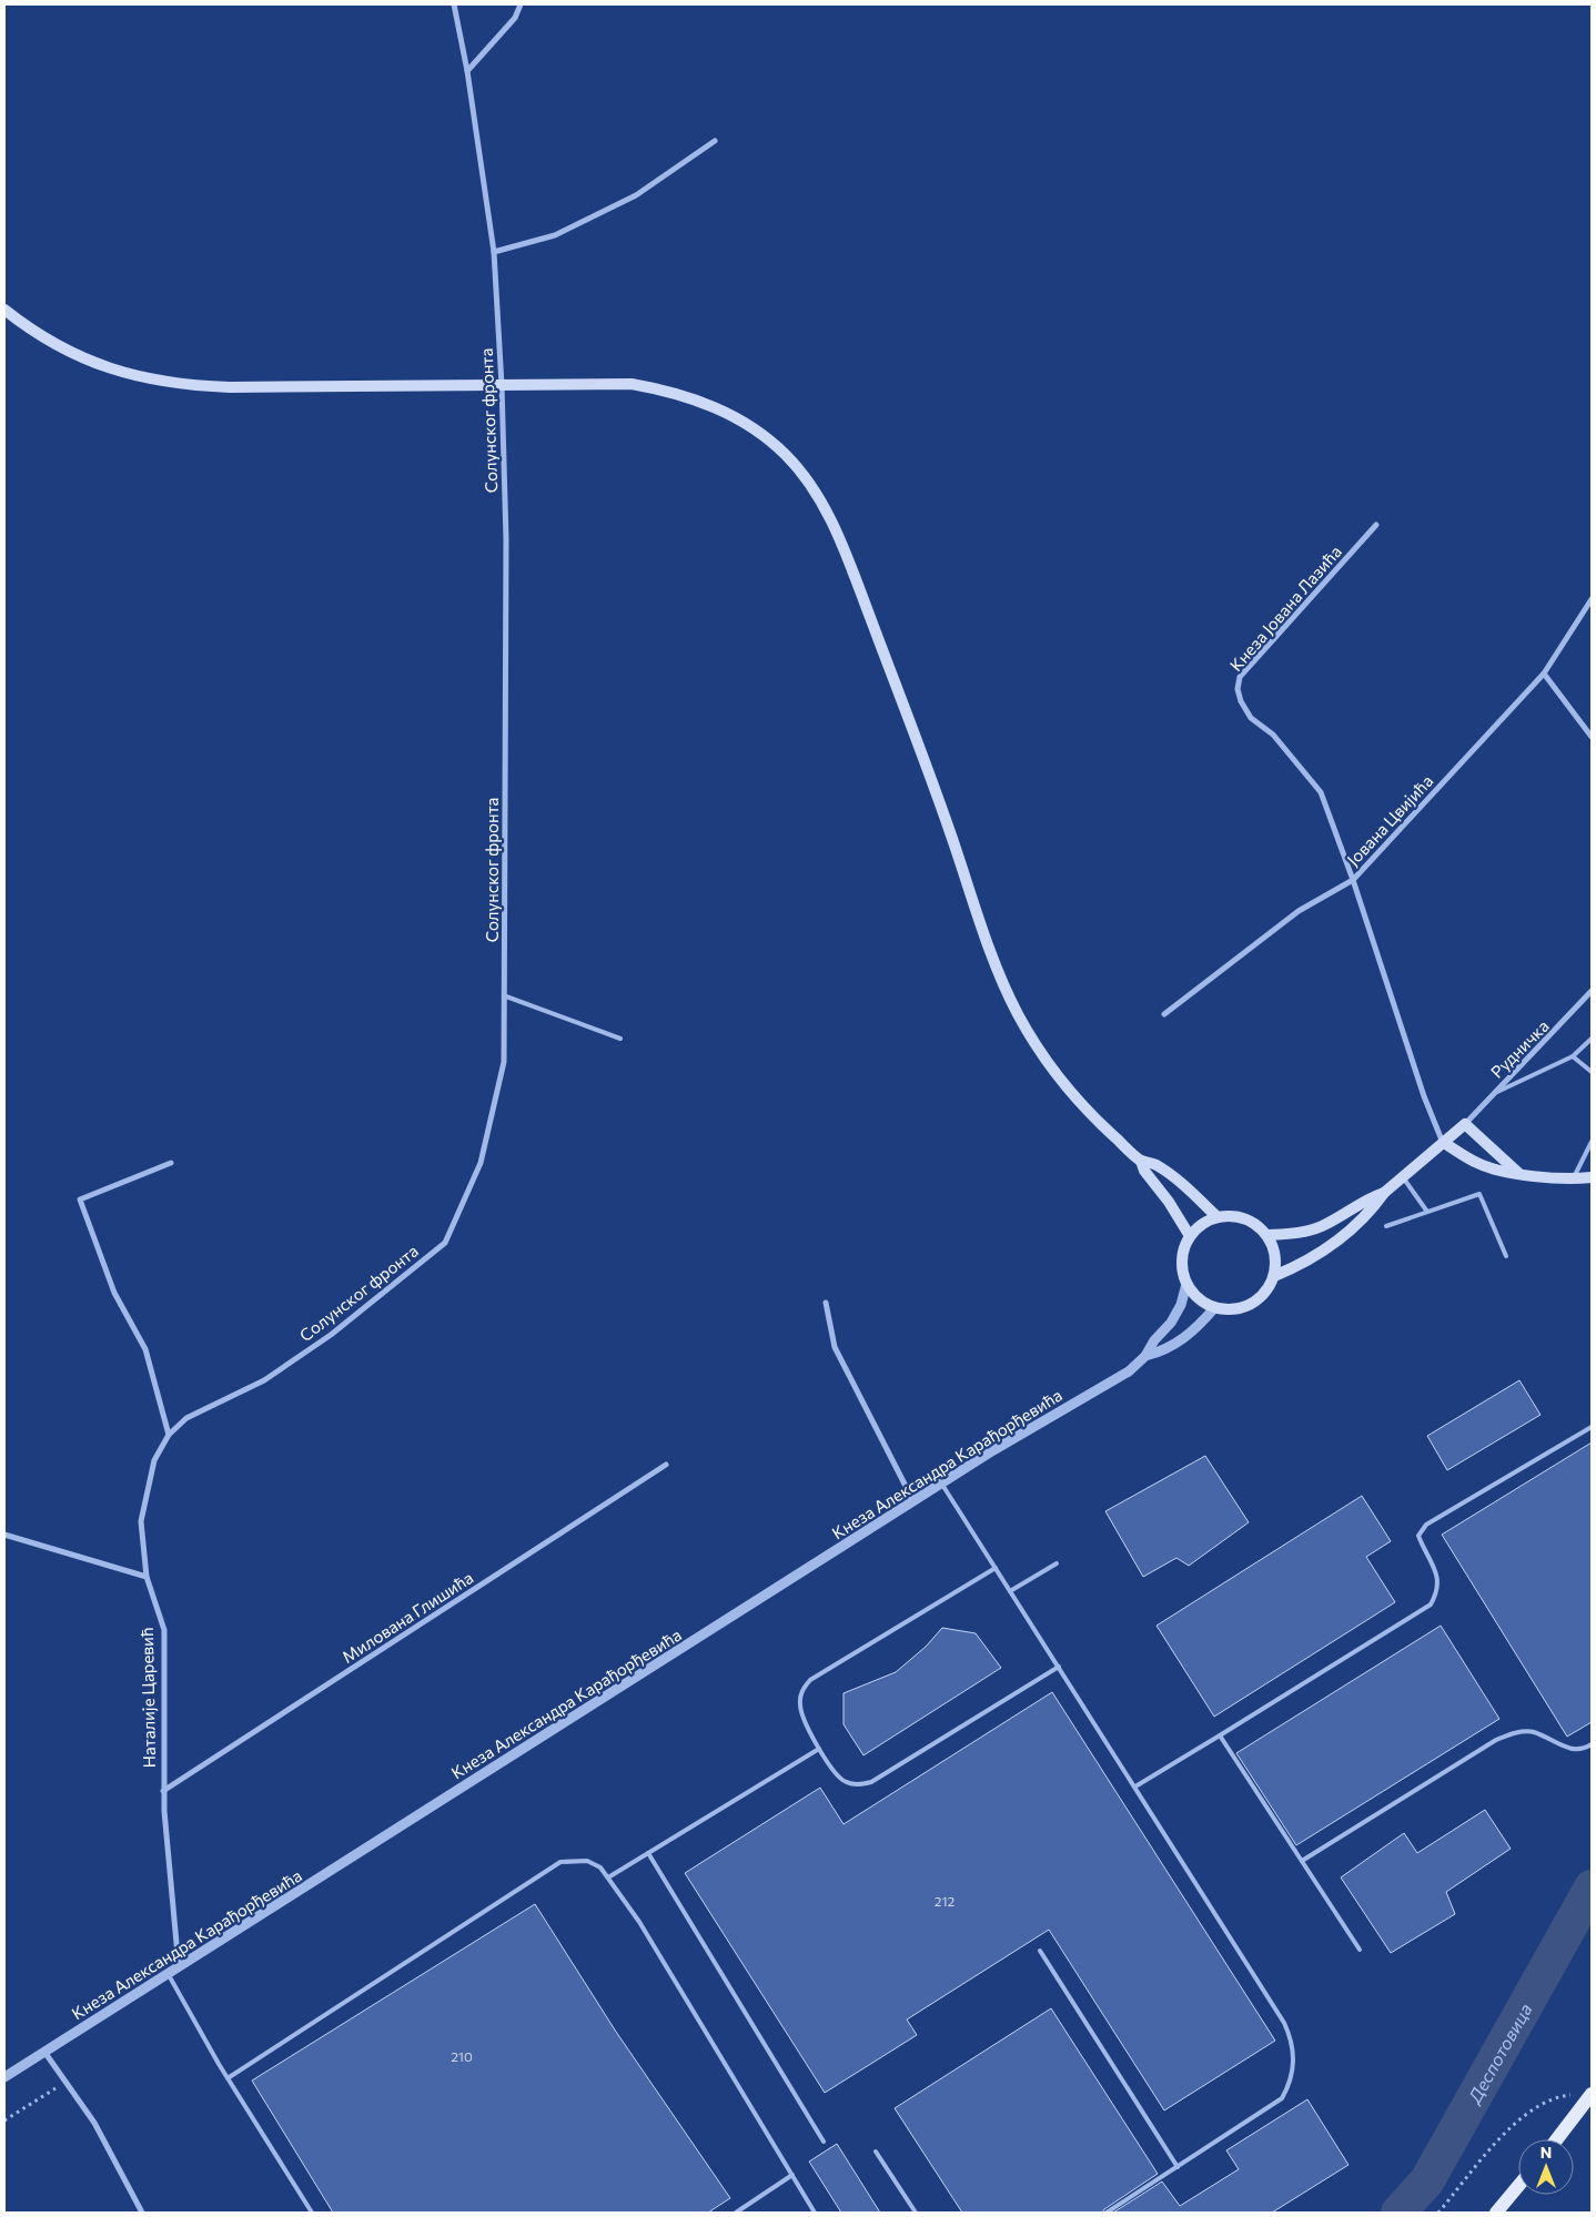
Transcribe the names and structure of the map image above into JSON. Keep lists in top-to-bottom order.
{
  "streets": {
    "street": [
      "Солунског фронта",
      "Кнеза Јована Лазића",
      "Јована Цвијића",
      "Рудничка",
      "Кнеза Александра Карађорђевића",
      "Милована Глишића",
      "Наталије Царевић"
    ]
  },
  "crossings": [
    ["Солунског фронта", "Наталије Царевић"],
    ["Кнеза Јована Лазића", "Јована Цвијића"],
    ["Кнеза Александра Карађорђевића", "Наталије Царевић"],
    ["Милована Глишића", "Наталије Царевић"]
  ],
  "water": ["Деспотовица"],
  "house_numbers": ["212", "210"],
  "north": "top"
}
